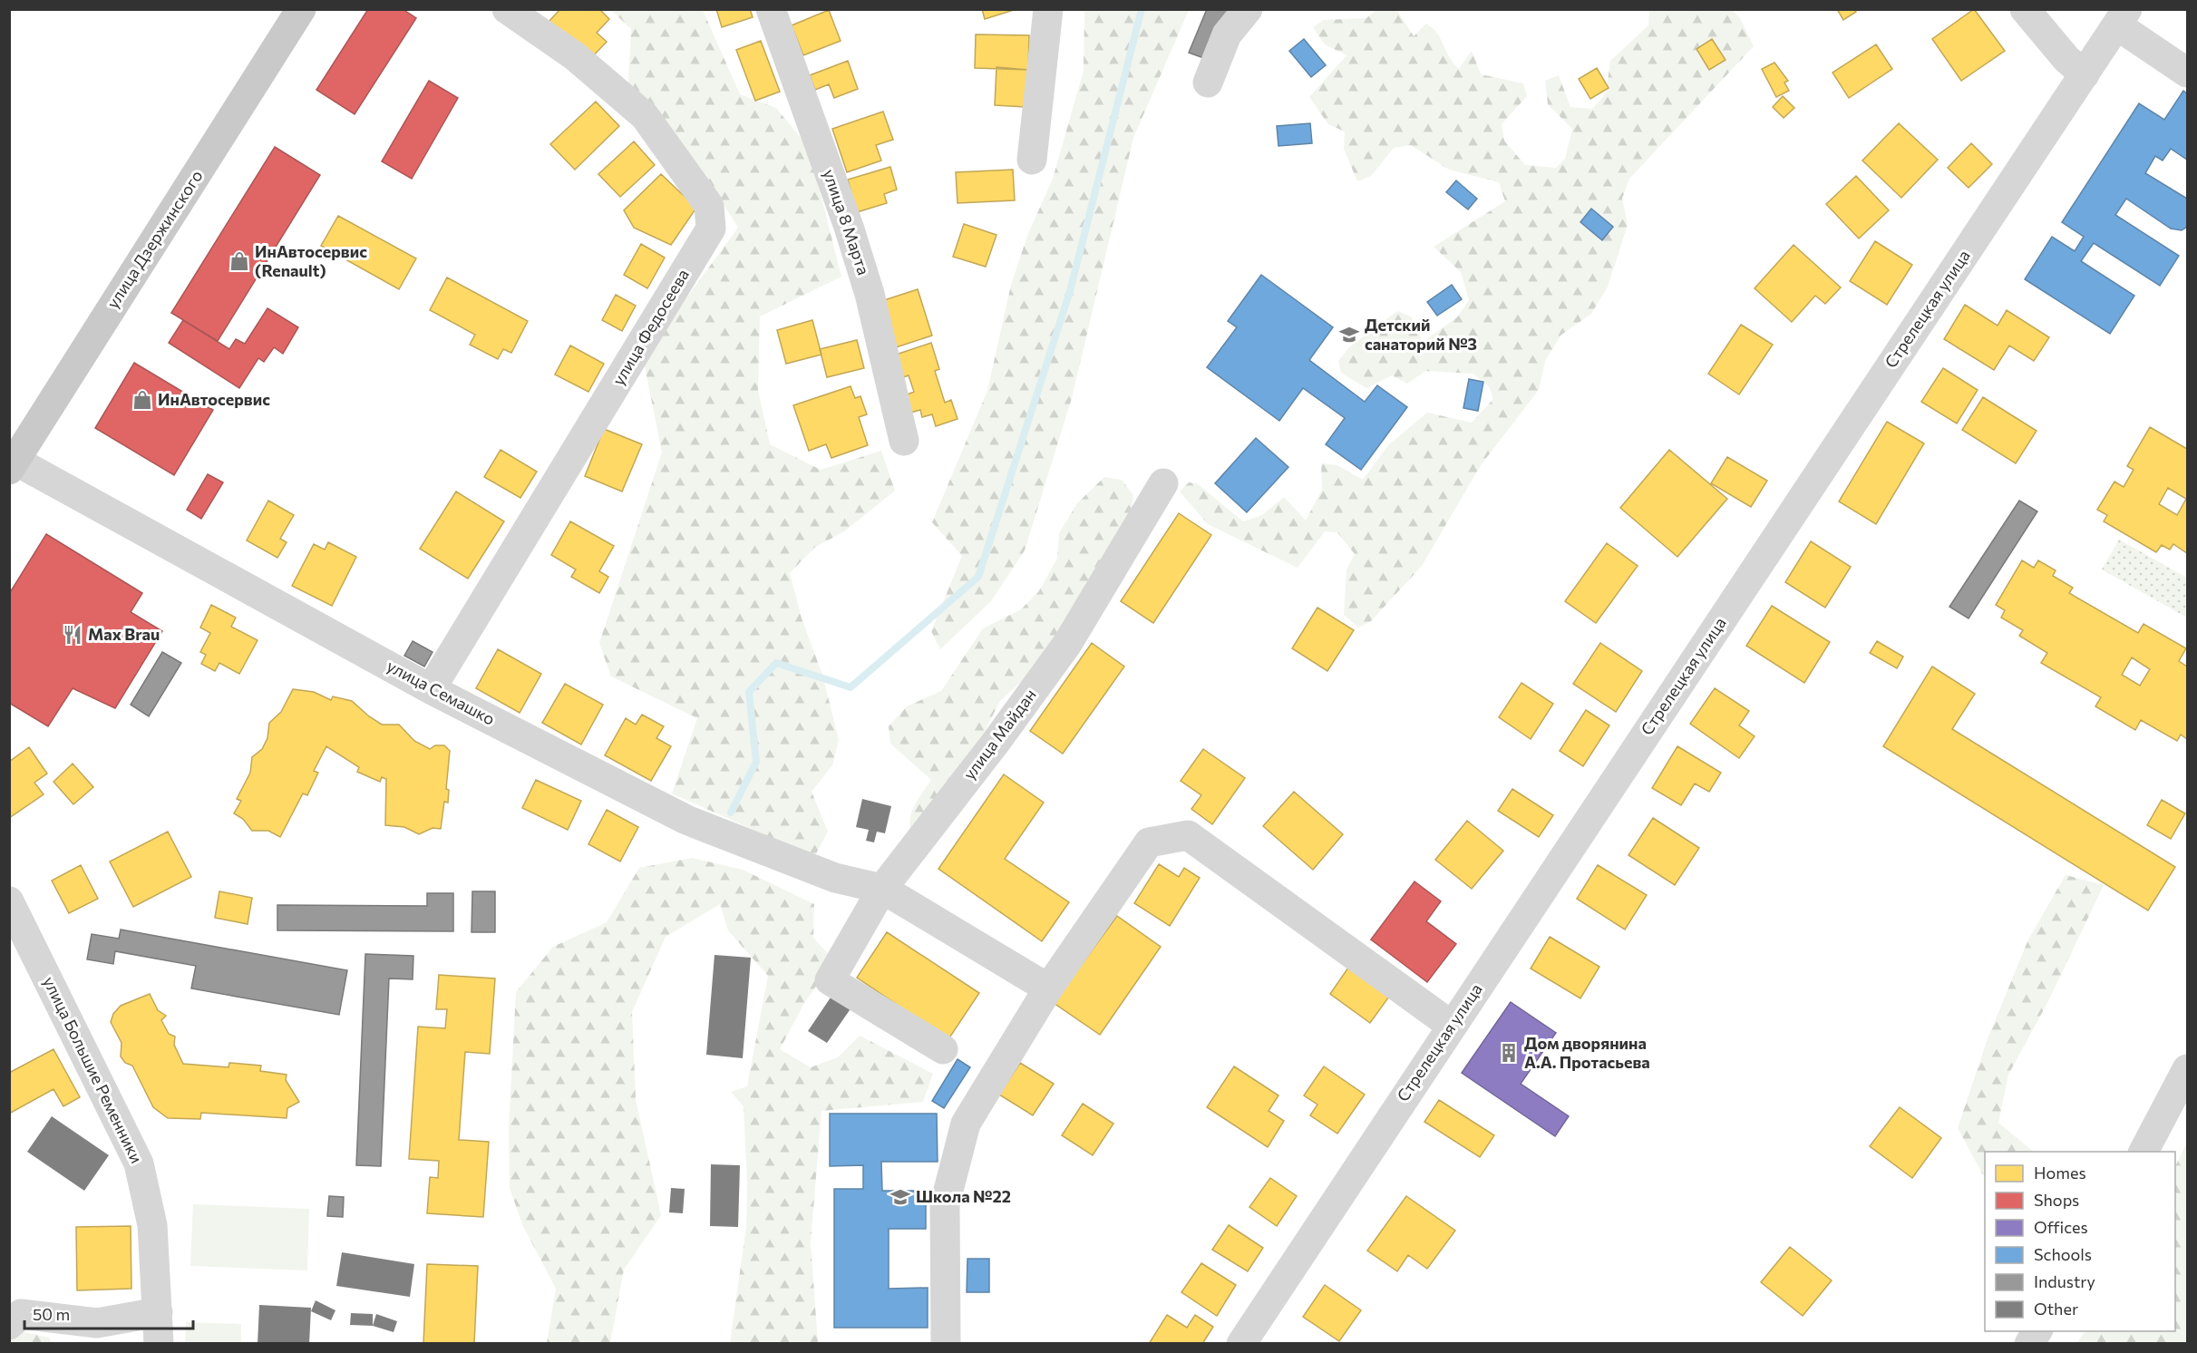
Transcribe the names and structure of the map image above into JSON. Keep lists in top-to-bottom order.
{
  "streets": {
    "main road": ["улица Дзержинского"],
    "street": [
      "улица 8 Марта",
      "Стрелецкая улица",
      "улица Федосеева",
      "улица Семашко",
      "улица Майдан",
      "улица Большие Ременники"
    ]
  },
  "crossings": [
    ["улица Дзержинского", "улица Семашко"],
    ["улица Федосеева", "улица Семашко"],
    ["улица Семашко", "улица Майдан"]
  ],
  "places": {
    "shop": ["ИнАвтосервис (Renault)", "ИнАвтосервис"],
    "school or university": ["Детский санаторий №3", "Школа №22"],
    "restaurant": ["Max Brau"],
    "building": ["Дом дворянина А.А. Протасьева"]
  },
  "legend": [
    "Homes",
    "Shops",
    "Offices",
    "Schools",
    "Industry",
    "Other"
  ],
  "scale_bar": "50 m"
}
